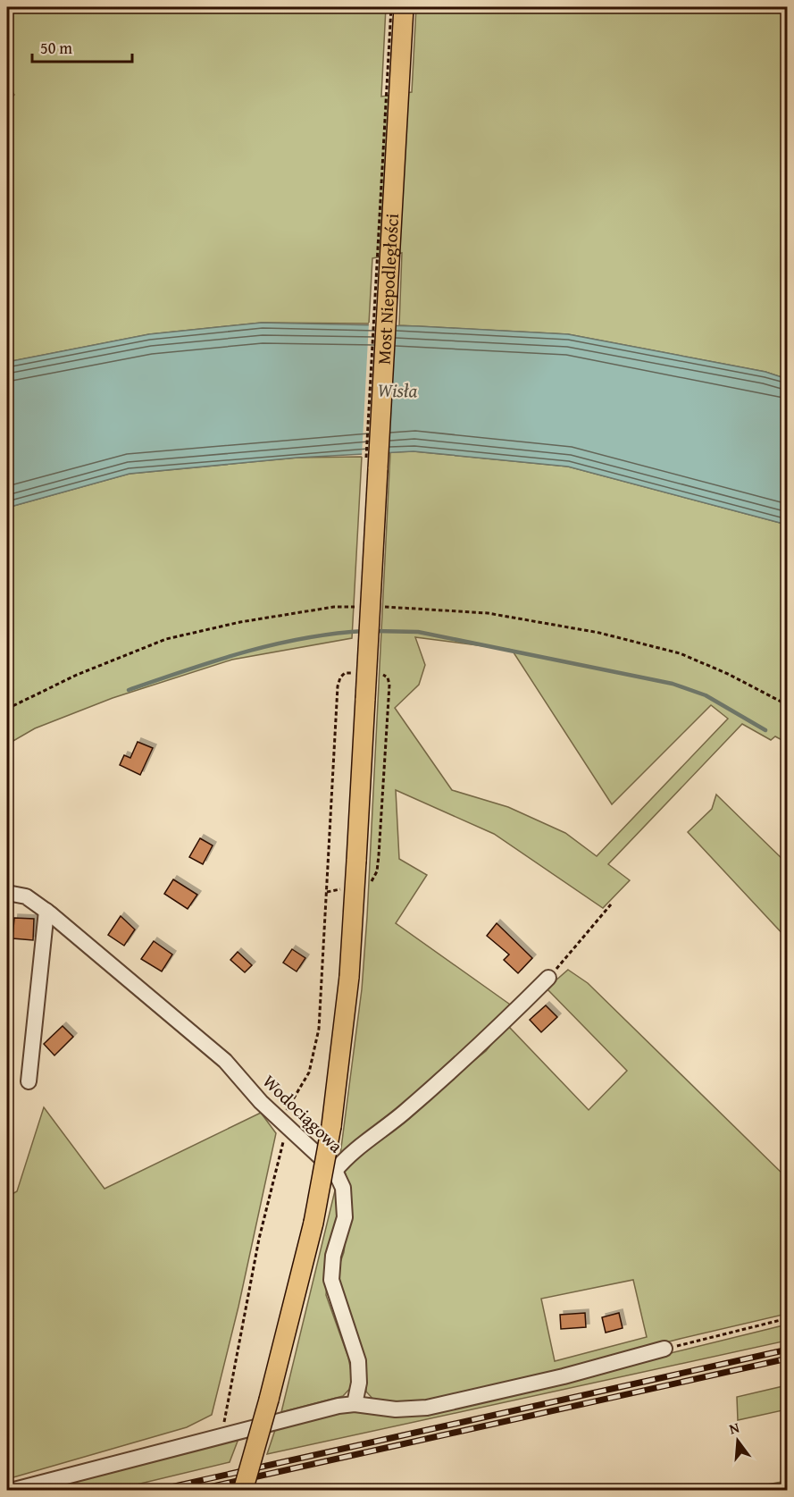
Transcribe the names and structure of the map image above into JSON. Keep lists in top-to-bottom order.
{
  "streets": {
    "main road": ["Most Niepodległości"],
    "street": ["Wodociągowa"]
  },
  "water": ["Wisła"],
  "scale_bar": "50 m",
  "north": "top"
}
